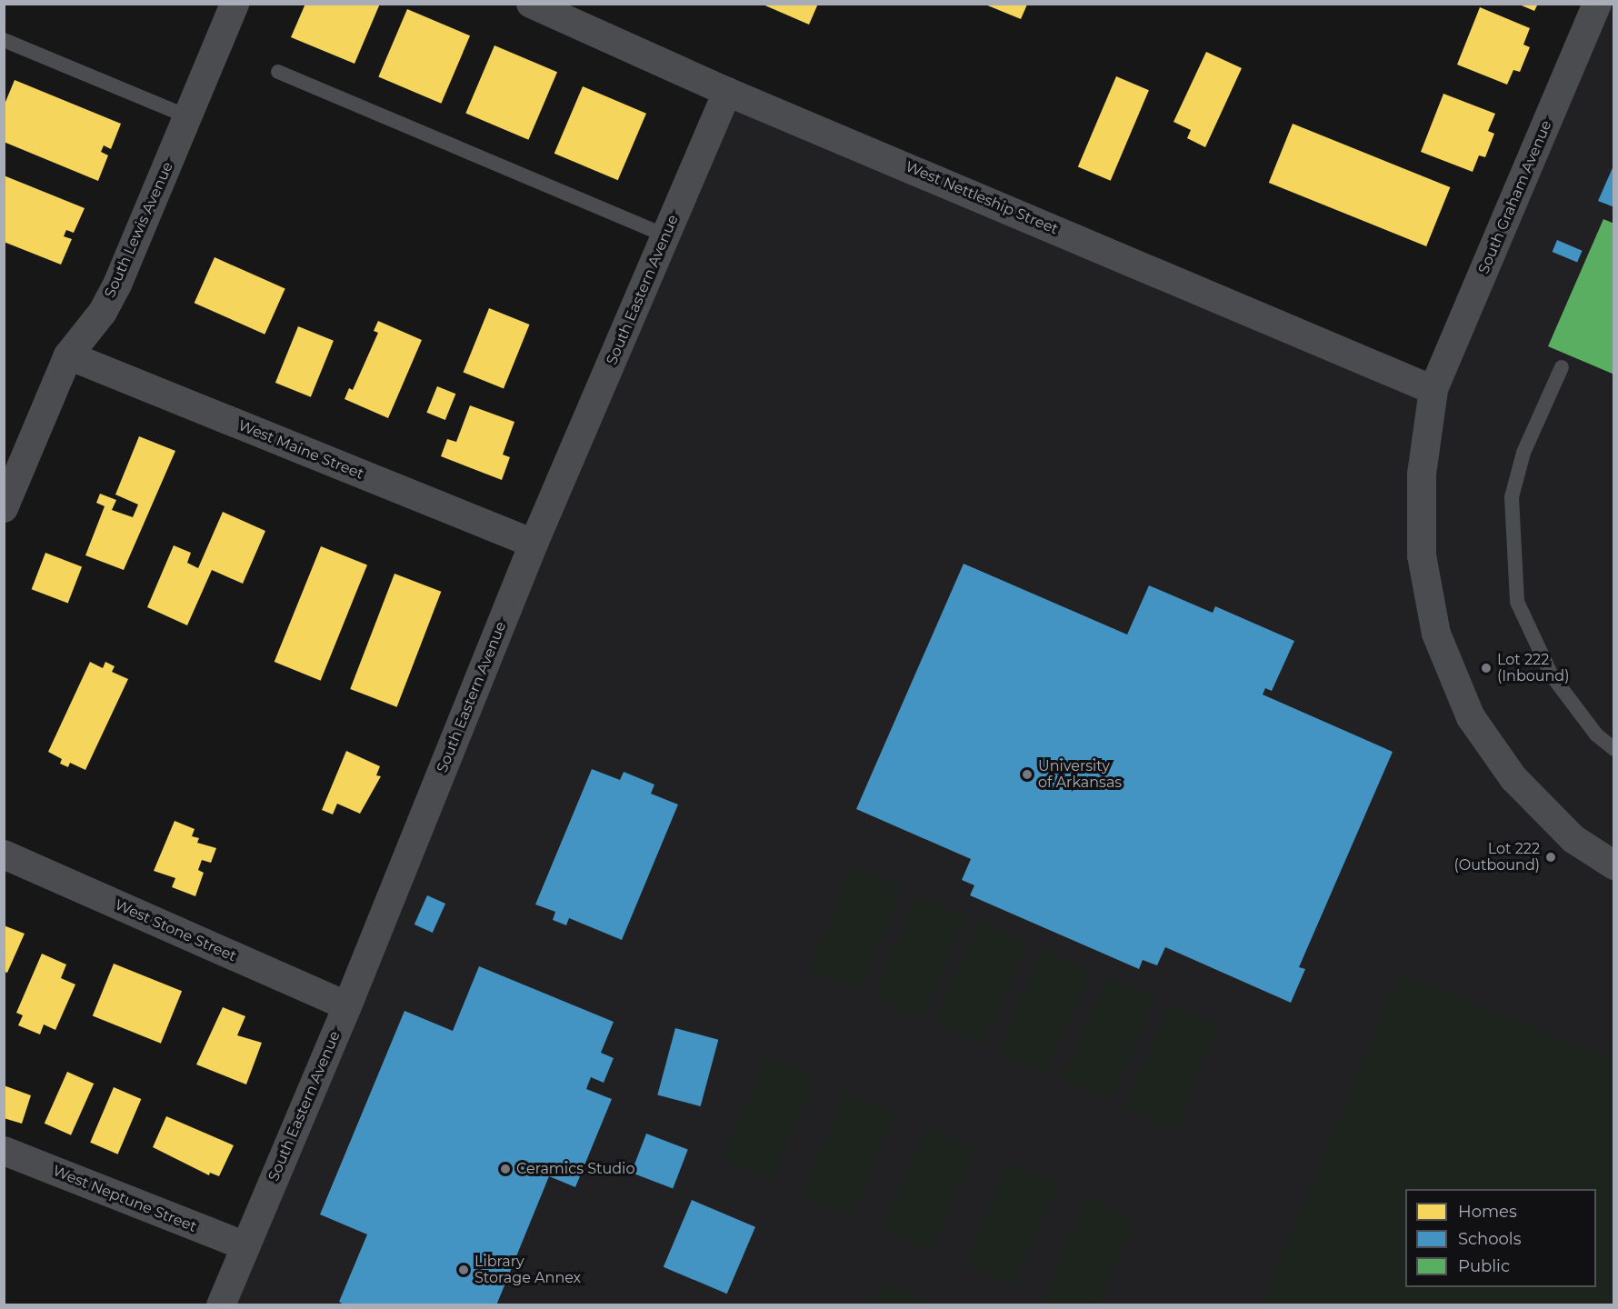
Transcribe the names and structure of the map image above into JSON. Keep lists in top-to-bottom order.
{
  "streets": {
    "street": [
      "South Graham Avenue",
      "West Nettleship Street",
      "South Lewis Avenue",
      "South Eastern Avenue",
      "West Maine Street",
      "West Stone Street",
      "West Neptune Street"
    ]
  },
  "crossings": [
    ["South Graham Avenue", "West Nettleship Street"],
    ["West Nettleship Street", "South Eastern Avenue"],
    ["South Lewis Avenue", "West Maine Street"],
    ["South Eastern Avenue", "West Maine Street"],
    ["South Eastern Avenue", "West Stone Street"],
    ["South Eastern Avenue", "West Neptune Street"]
  ],
  "places": [
    "Lot 222 (Inbound)",
    "University of Arkansas",
    "Lot 222 (Outbound)",
    "Ceramics Studio",
    "Library Storage Annex"
  ],
  "legend": ["Homes", "Schools", "Public"]
}
